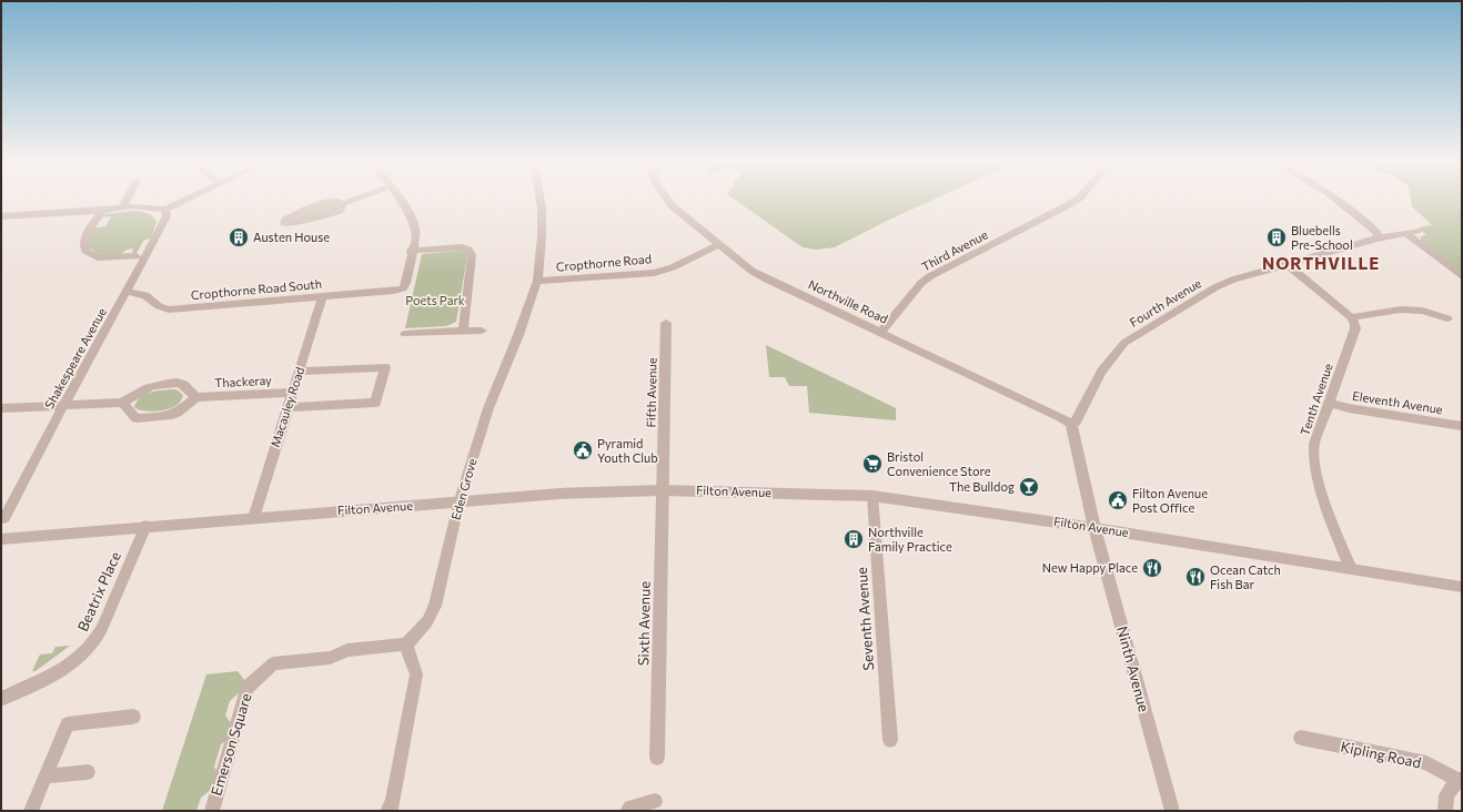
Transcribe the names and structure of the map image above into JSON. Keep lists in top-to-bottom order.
{
  "streets": {
    "street": [
      "Third Avenue",
      "Cropthorne Road",
      "Cropthorne Road South",
      "Northville Road",
      "Fourth Avenue",
      "Shakespeare Avenue",
      "Thackeray",
      "Fifth Avenue",
      "Tenth Avenue",
      "Eleventh Avenue",
      "Macauley Road",
      "Eden Grove",
      "Filton Avenue",
      "Beatrix Place",
      "Seventh Avenue",
      "Sixth Avenue",
      "Ninth Avenue",
      "Emerson Square",
      "Kipling Road"
    ]
  },
  "crossings": [
    ["Third Avenue", "Northville Road"],
    ["Cropthorne Road", "Northville Road"],
    ["Cropthorne Road", "Eden Grove"],
    ["Cropthorne Road South", "Shakespeare Avenue"],
    ["Cropthorne Road South", "Macauley Road"],
    ["Northville Road", "Fourth Avenue"],
    ["Thackeray", "Macauley Road"],
    ["Fifth Avenue", "Filton Avenue"],
    ["Fifth Avenue", "Sixth Avenue"],
    ["Tenth Avenue", "Eleventh Avenue"],
    ["Tenth Avenue", "Filton Avenue"],
    ["Macauley Road", "Filton Avenue"],
    ["Eden Grove", "Filton Avenue"],
    ["Eden Grove", "Emerson Square"],
    ["Filton Avenue", "Beatrix Place"],
    ["Filton Avenue", "Seventh Avenue"],
    ["Filton Avenue", "Sixth Avenue"],
    ["Filton Avenue", "Ninth Avenue"]
  ],
  "districts": ["NORTHVILLE"],
  "parks": ["Poets Park"],
  "places": {
    "building": ["Austen House", "Bluebells Pre-School", "Northville Family Practice"],
    "public building": ["Pyramid Youth Club", "Filton Avenue Post Office"],
    "supermarket": ["Bristol Convenience Store"],
    "bar": ["The Bulldog"],
    "restaurant": ["New Happy Place", "Ocean Catch Fish Bar"]
  }
}
